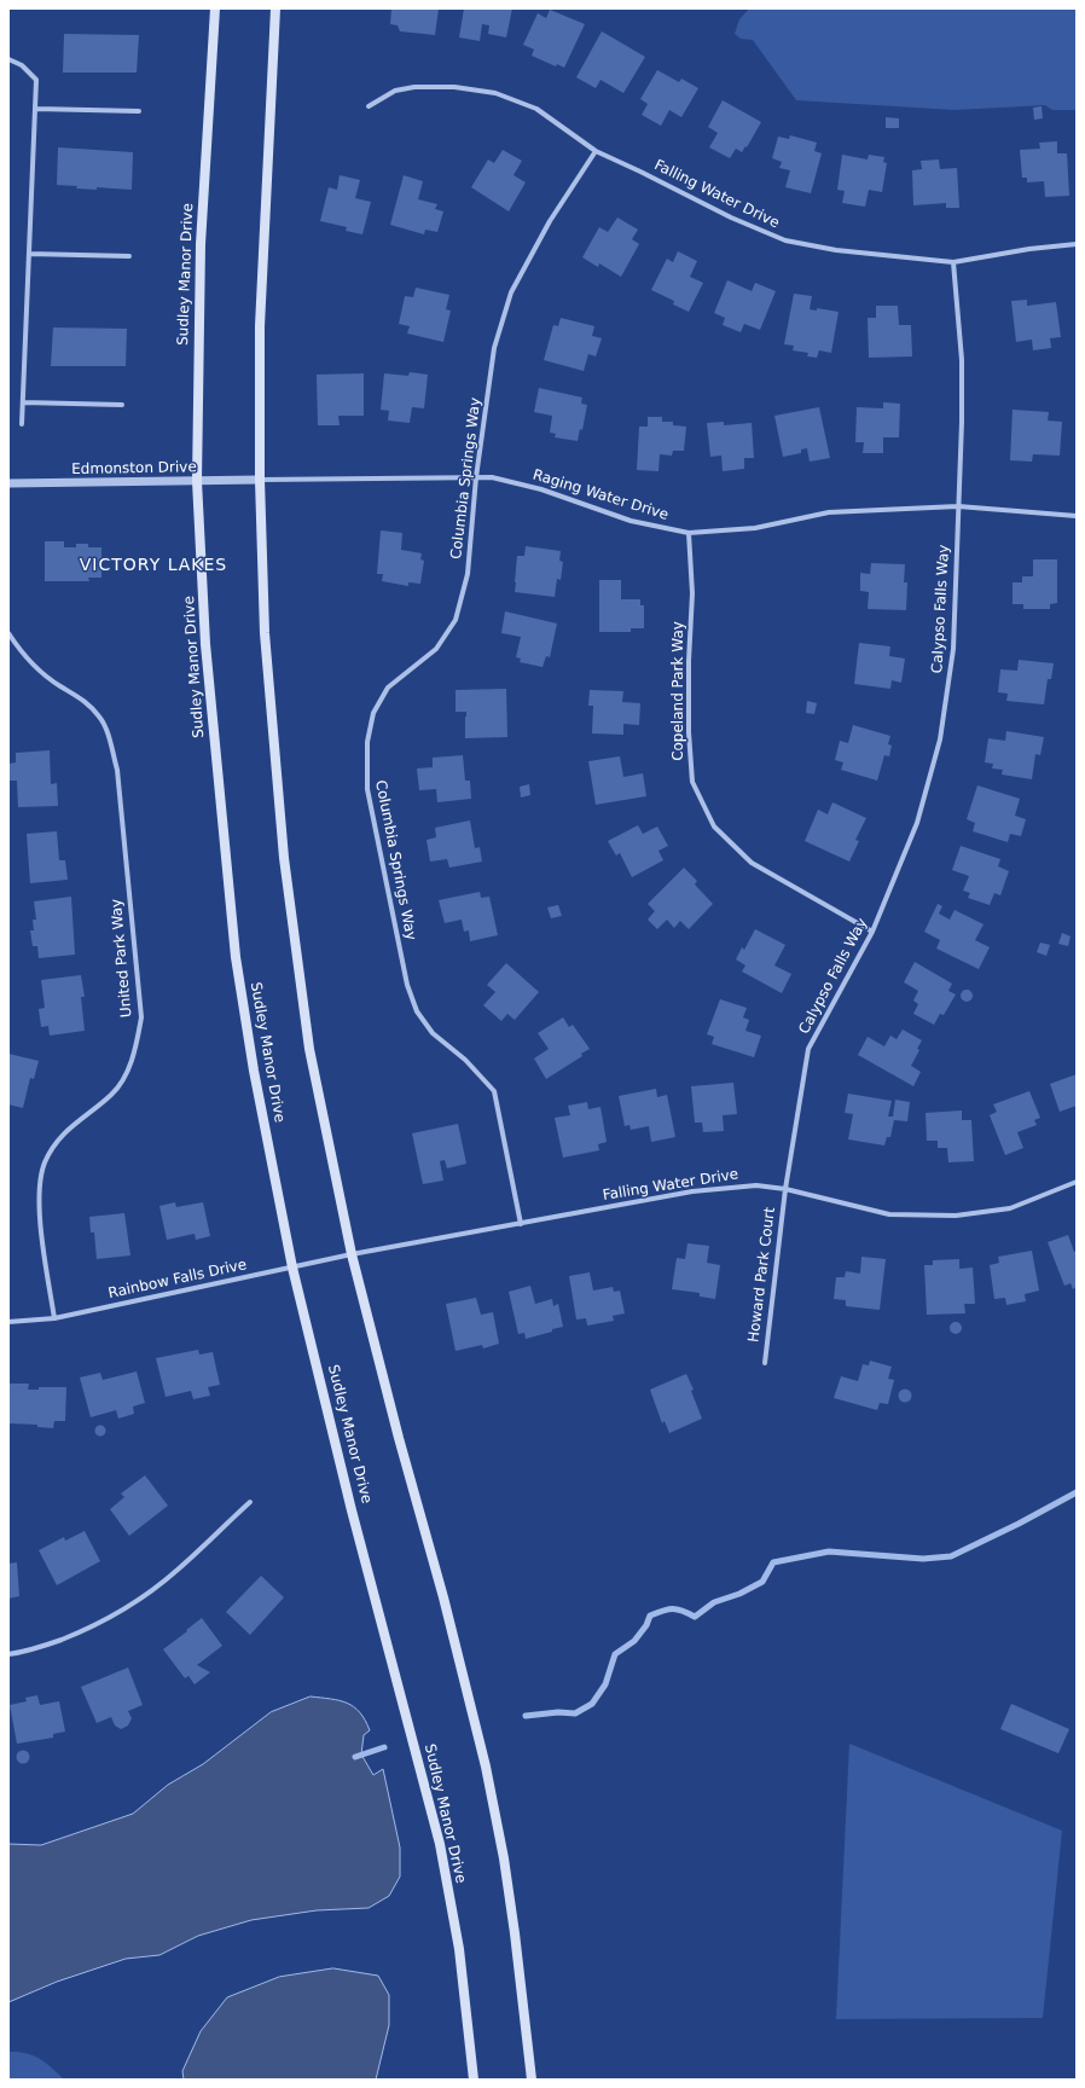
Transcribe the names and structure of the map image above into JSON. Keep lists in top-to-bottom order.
{
  "streets": {
    "main road": ["Sudley Manor Drive"],
    "street": [
      "Falling Water Drive",
      "Edmonston Drive",
      "Columbia Springs Way",
      "Raging Water Drive",
      "Calypso Falls Way",
      "Copeland Park Way",
      "United Park Way",
      "Howard Park Court",
      "Rainbow Falls Drive"
    ]
  },
  "crossings": [
    ["Falling Water Drive", "Columbia Springs Way"],
    ["Falling Water Drive", "Calypso Falls Way"],
    ["Falling Water Drive", "Howard Park Court"],
    ["Falling Water Drive", "Rainbow Falls Drive"],
    ["Sudley Manor Drive", "Edmonston Drive"],
    ["Sudley Manor Drive", "Rainbow Falls Drive"],
    ["Edmonston Drive", "Raging Water Drive"],
    ["Columbia Springs Way", "Raging Water Drive"],
    ["Raging Water Drive", "Calypso Falls Way"],
    ["Raging Water Drive", "Copeland Park Way"],
    ["Calypso Falls Way", "Copeland Park Way"],
    ["Calypso Falls Way", "Howard Park Court"],
    ["United Park Way", "Rainbow Falls Drive"]
  ],
  "districts": ["VICTORY LAKES"]
}
